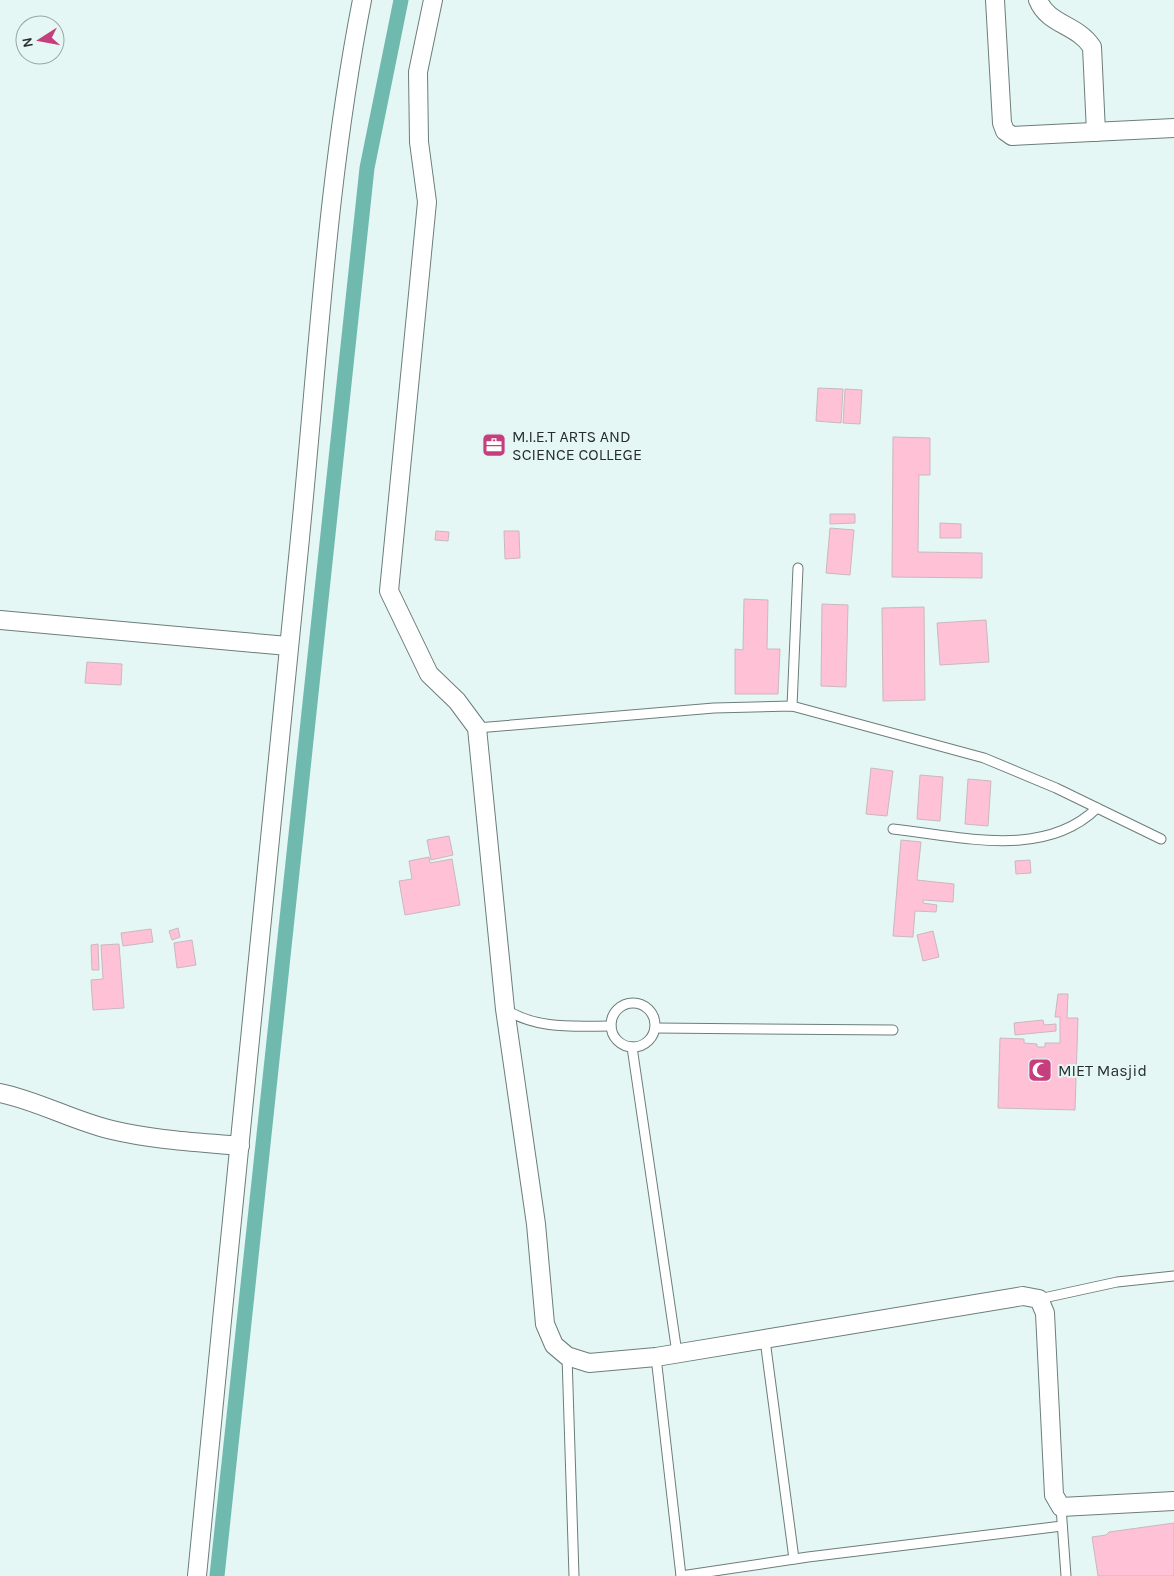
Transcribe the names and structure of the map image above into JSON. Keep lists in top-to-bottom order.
{
  "places": {
    "office": ["M.I.E.T ARTS AND SCIENCE COLLEGE"],
    "mosque": ["MIET Masjid"]
  },
  "north": "left"
}
